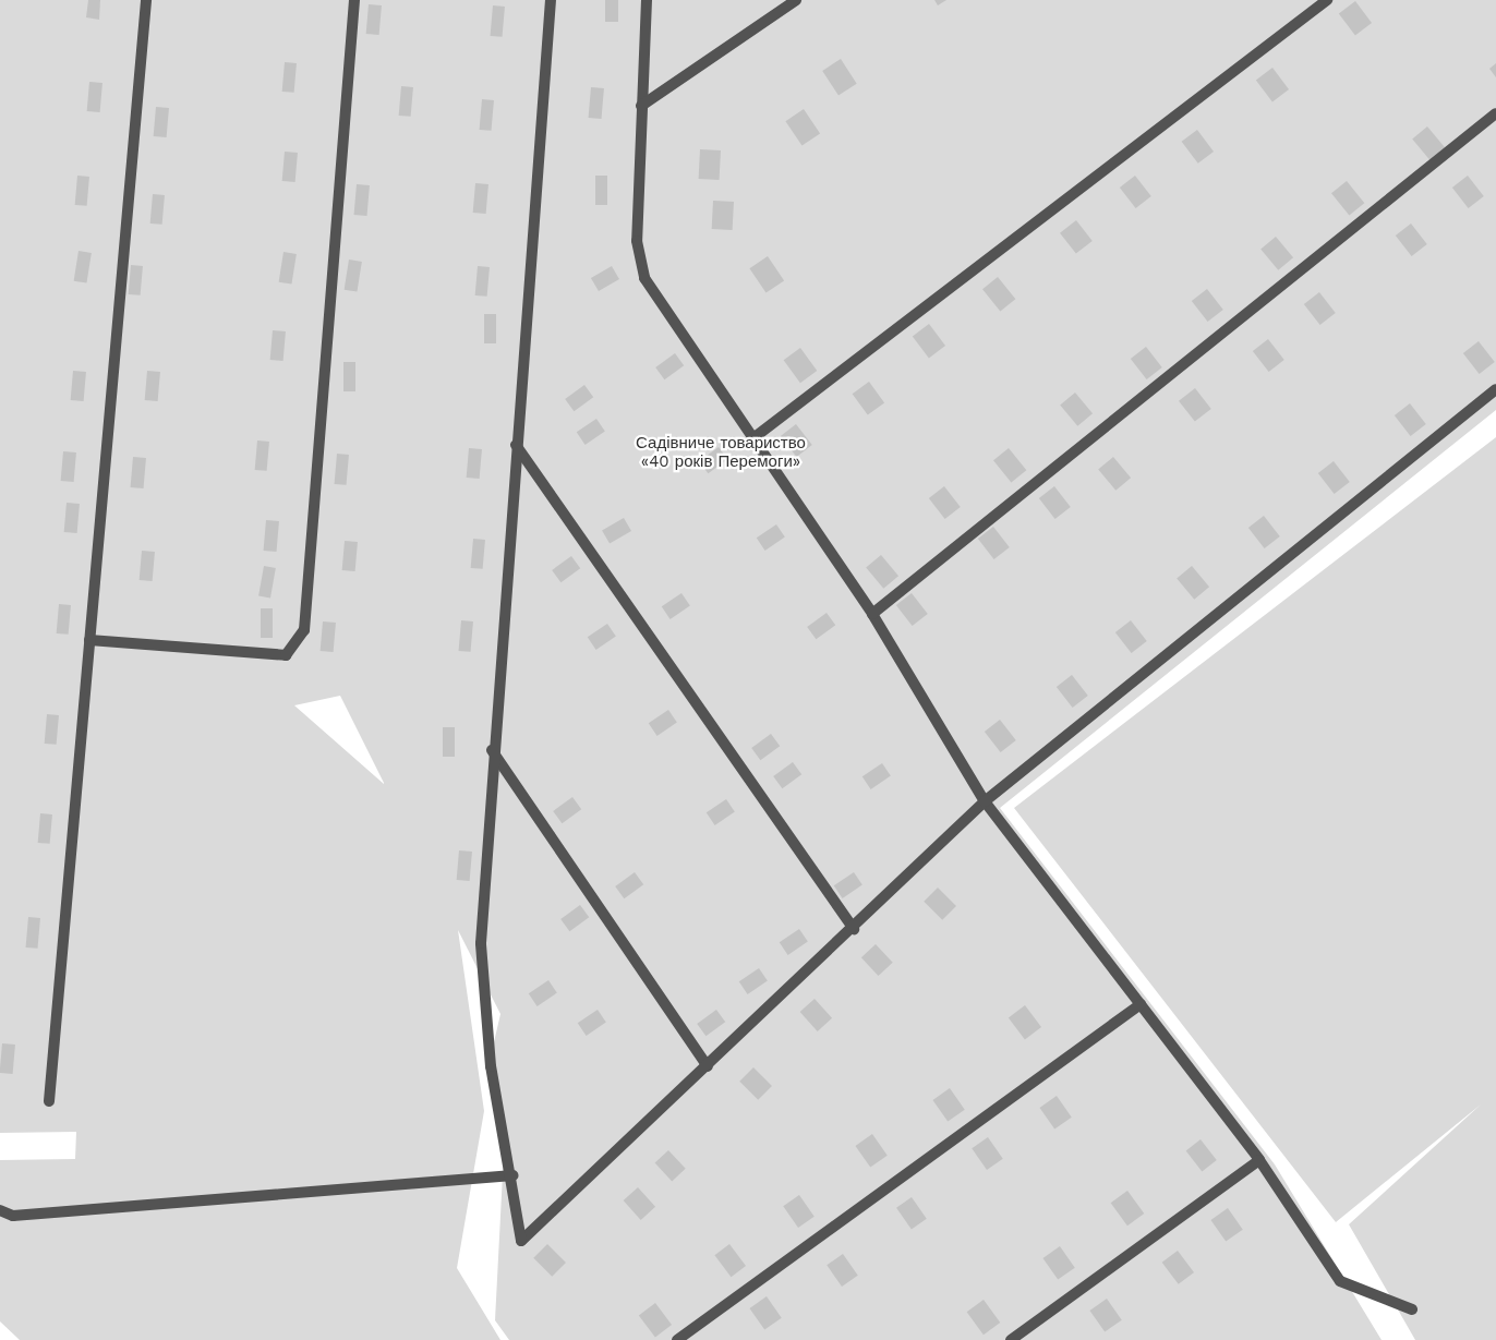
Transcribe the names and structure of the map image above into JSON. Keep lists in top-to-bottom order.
{
  "parks": ["Садівниче товариство «40 років Перемоги»"]
}
